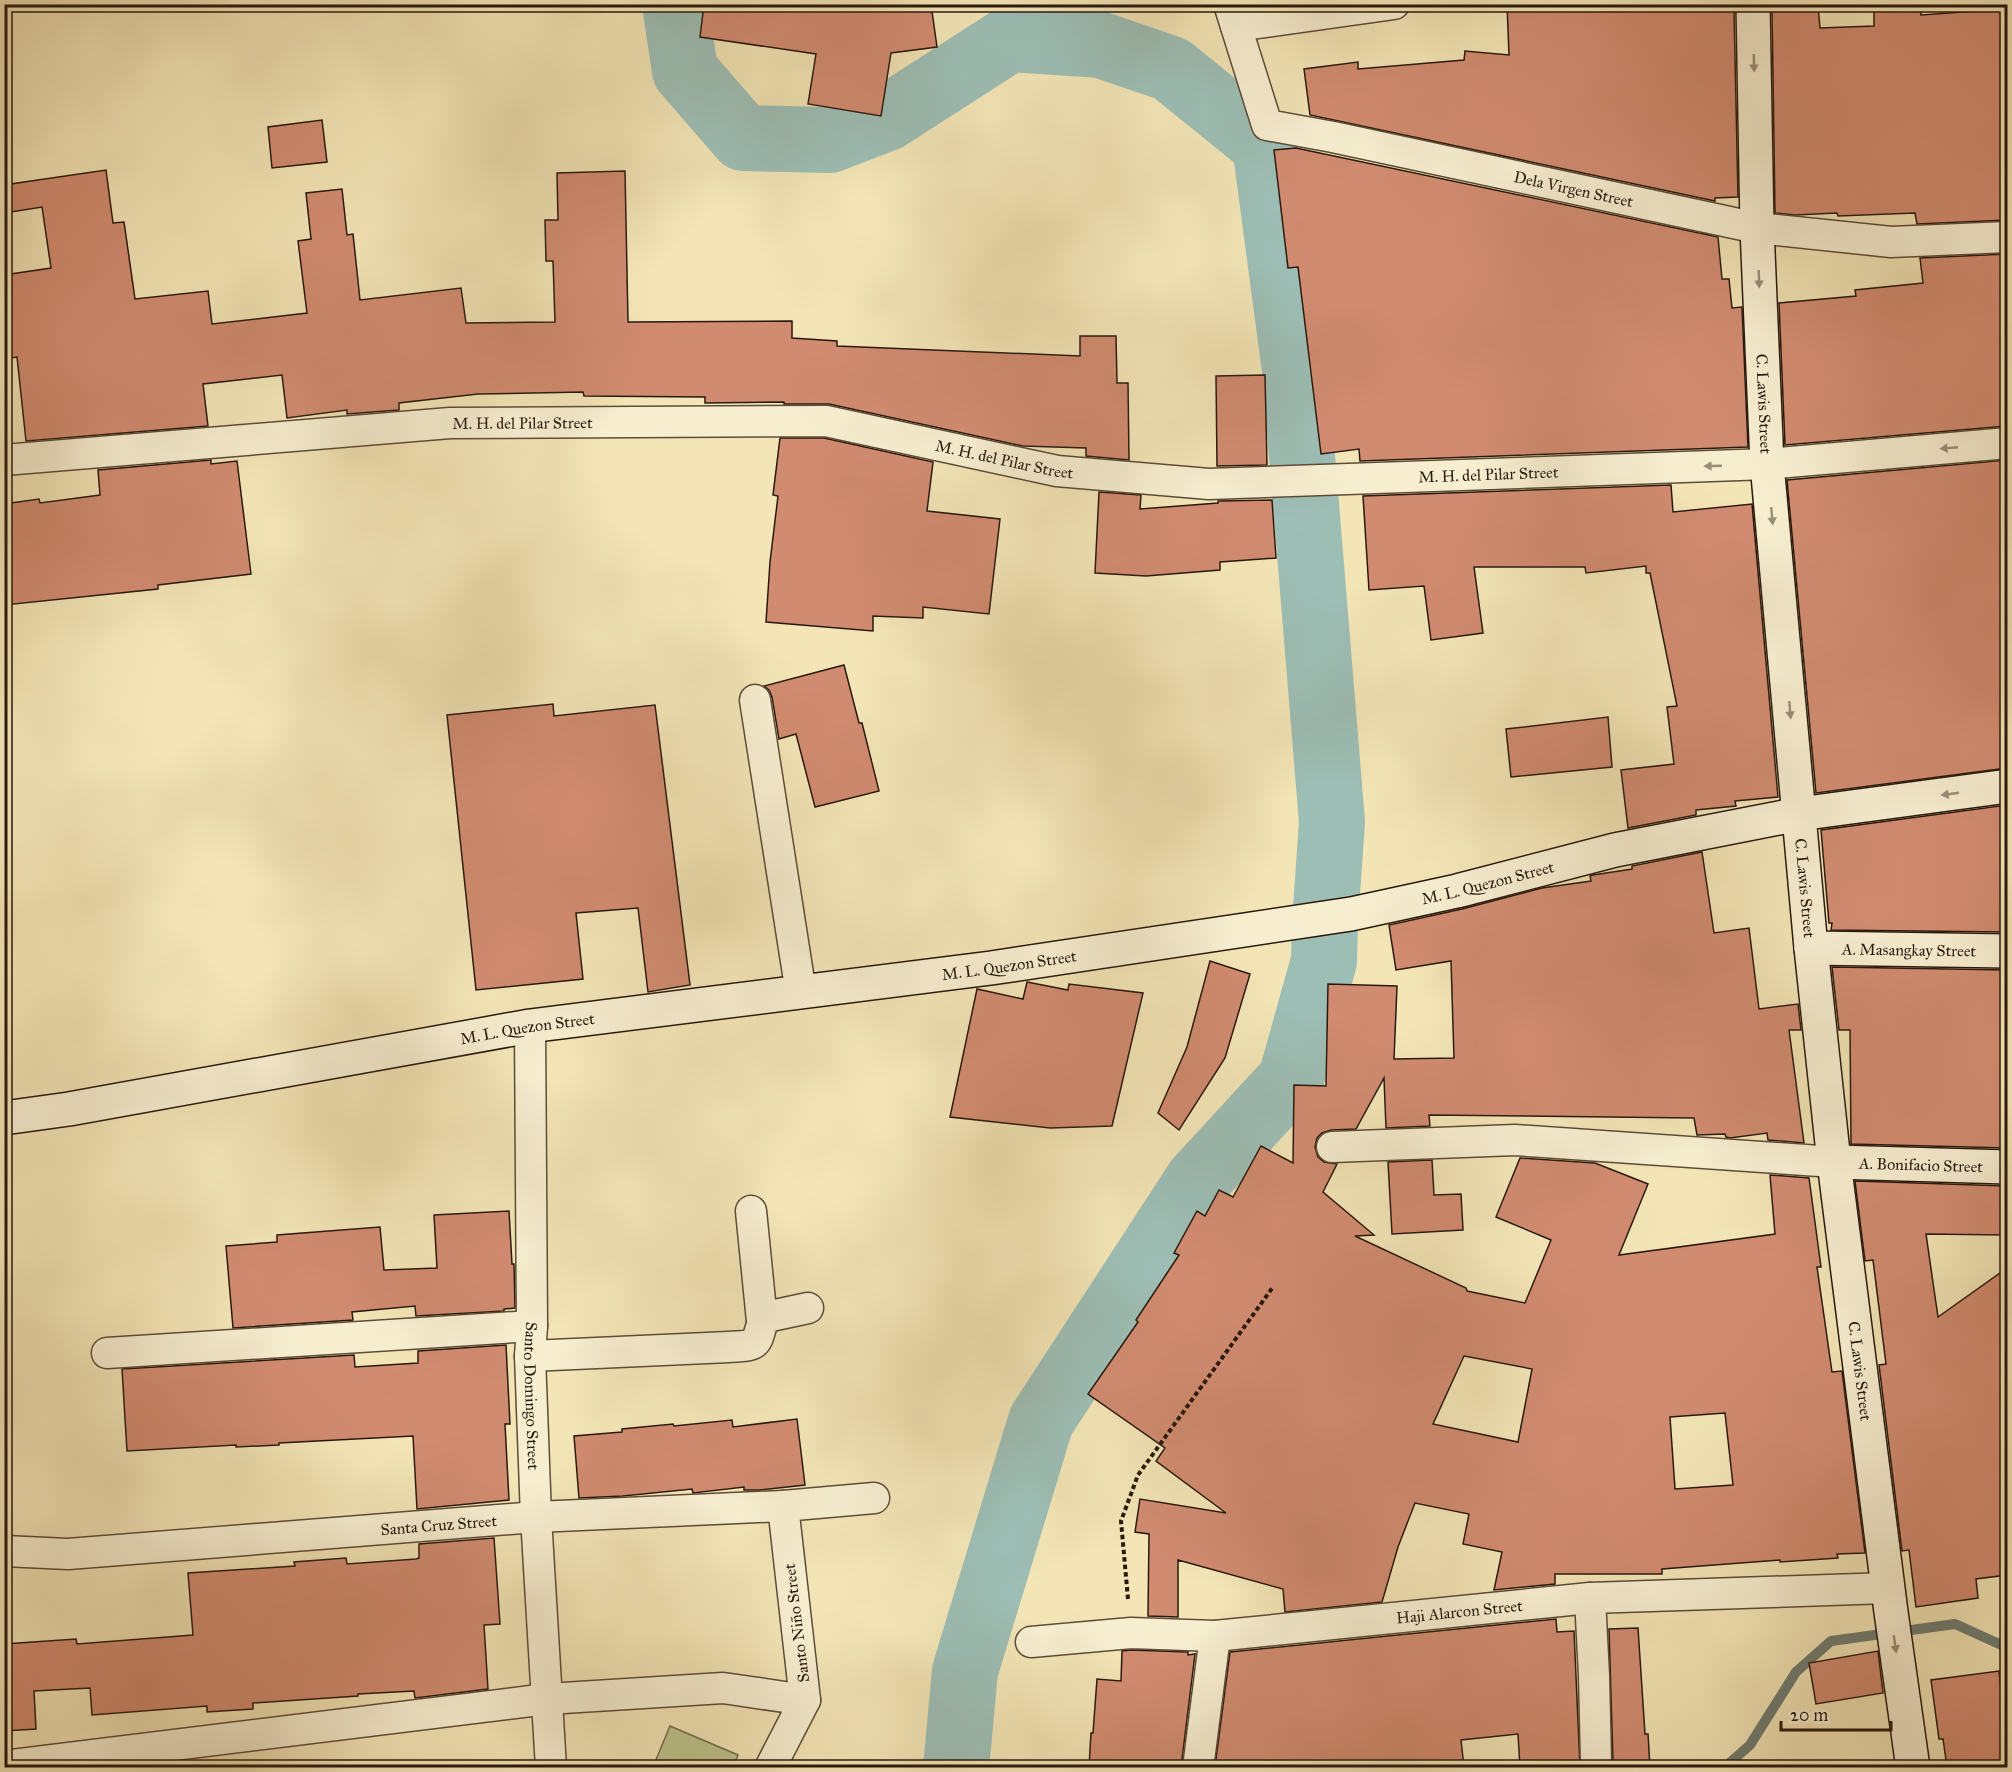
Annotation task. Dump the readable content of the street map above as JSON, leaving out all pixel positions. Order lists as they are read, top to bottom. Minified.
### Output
{"streets":{"street":["Dela Virgen Street","C. Lawis Street","M. H. del Pilar Street","M. L. Quezon Street","A. Masangkay Street","A. Bonifacio Street","Santo Domingo Street","Santa Cruz Street","Haji Alarcon Street","Santo Niño Street"]},"crossings":[["Dela Virgen Street","C. Lawis Street"],["C. Lawis Street","M. H. del Pilar Street"],["C. Lawis Street","M. L. Quezon Street"],["C. Lawis Street","A. Masangkay Street"],["C. Lawis Street","A. Bonifacio Street"],["C. Lawis Street","Haji Alarcon Street"],["M. L. Quezon Street","Santo Domingo Street"],["Santo Domingo Street","Santa Cruz Street"],["Santa Cruz Street","Santo Niño Street"]],"one_way":["C. Lawis Street","M. H. del Pilar Street"],"scale_bar":"20 m"}
